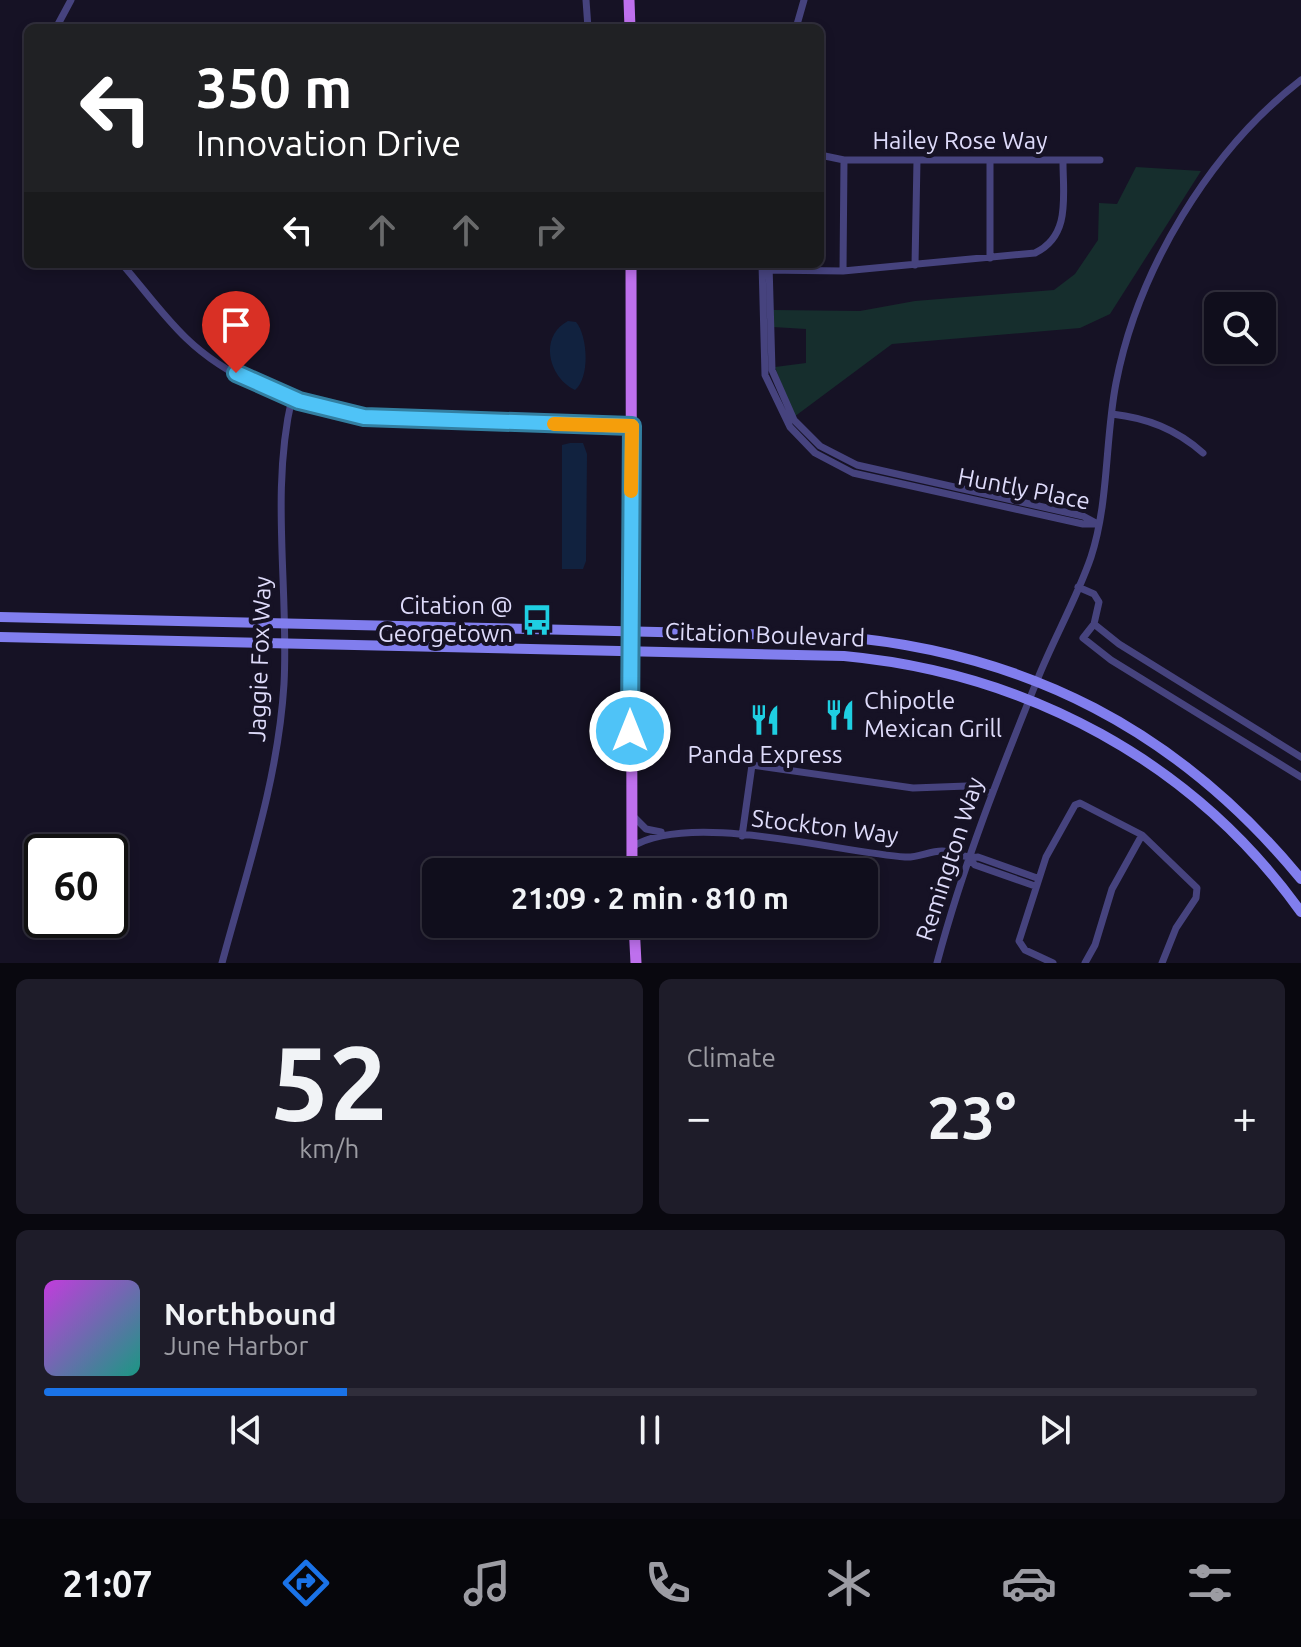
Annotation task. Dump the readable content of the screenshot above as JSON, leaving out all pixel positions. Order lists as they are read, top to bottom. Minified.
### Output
{"streets":{"main road":["Citation Boulevard"],"street":["Hailey Rose Way","Huntly Place","Jaggie Fox Way","Stockton Way","Remington Way"]},"crossings":[["Huntly Place","Remington Way"],["Citation Boulevard","Jaggie Fox Way"],["Citation Boulevard","Remington Way"],["Stockton Way","Remington Way"]],"places":{"bus stop":["Citation @ Georgetown"],"restaurant":["Chipotle Mexican Grill","Panda Express"]},"page":{"turn":["350 m","Innovation Drive"],"limit":"60","trip":"21:09 · 2 min · 810 m","tile":[["52","km/h"],"Climate"],"heat":["−","23°","+"],"song":["Northbound","June Harbor"],"tabs":"21:07"}}
